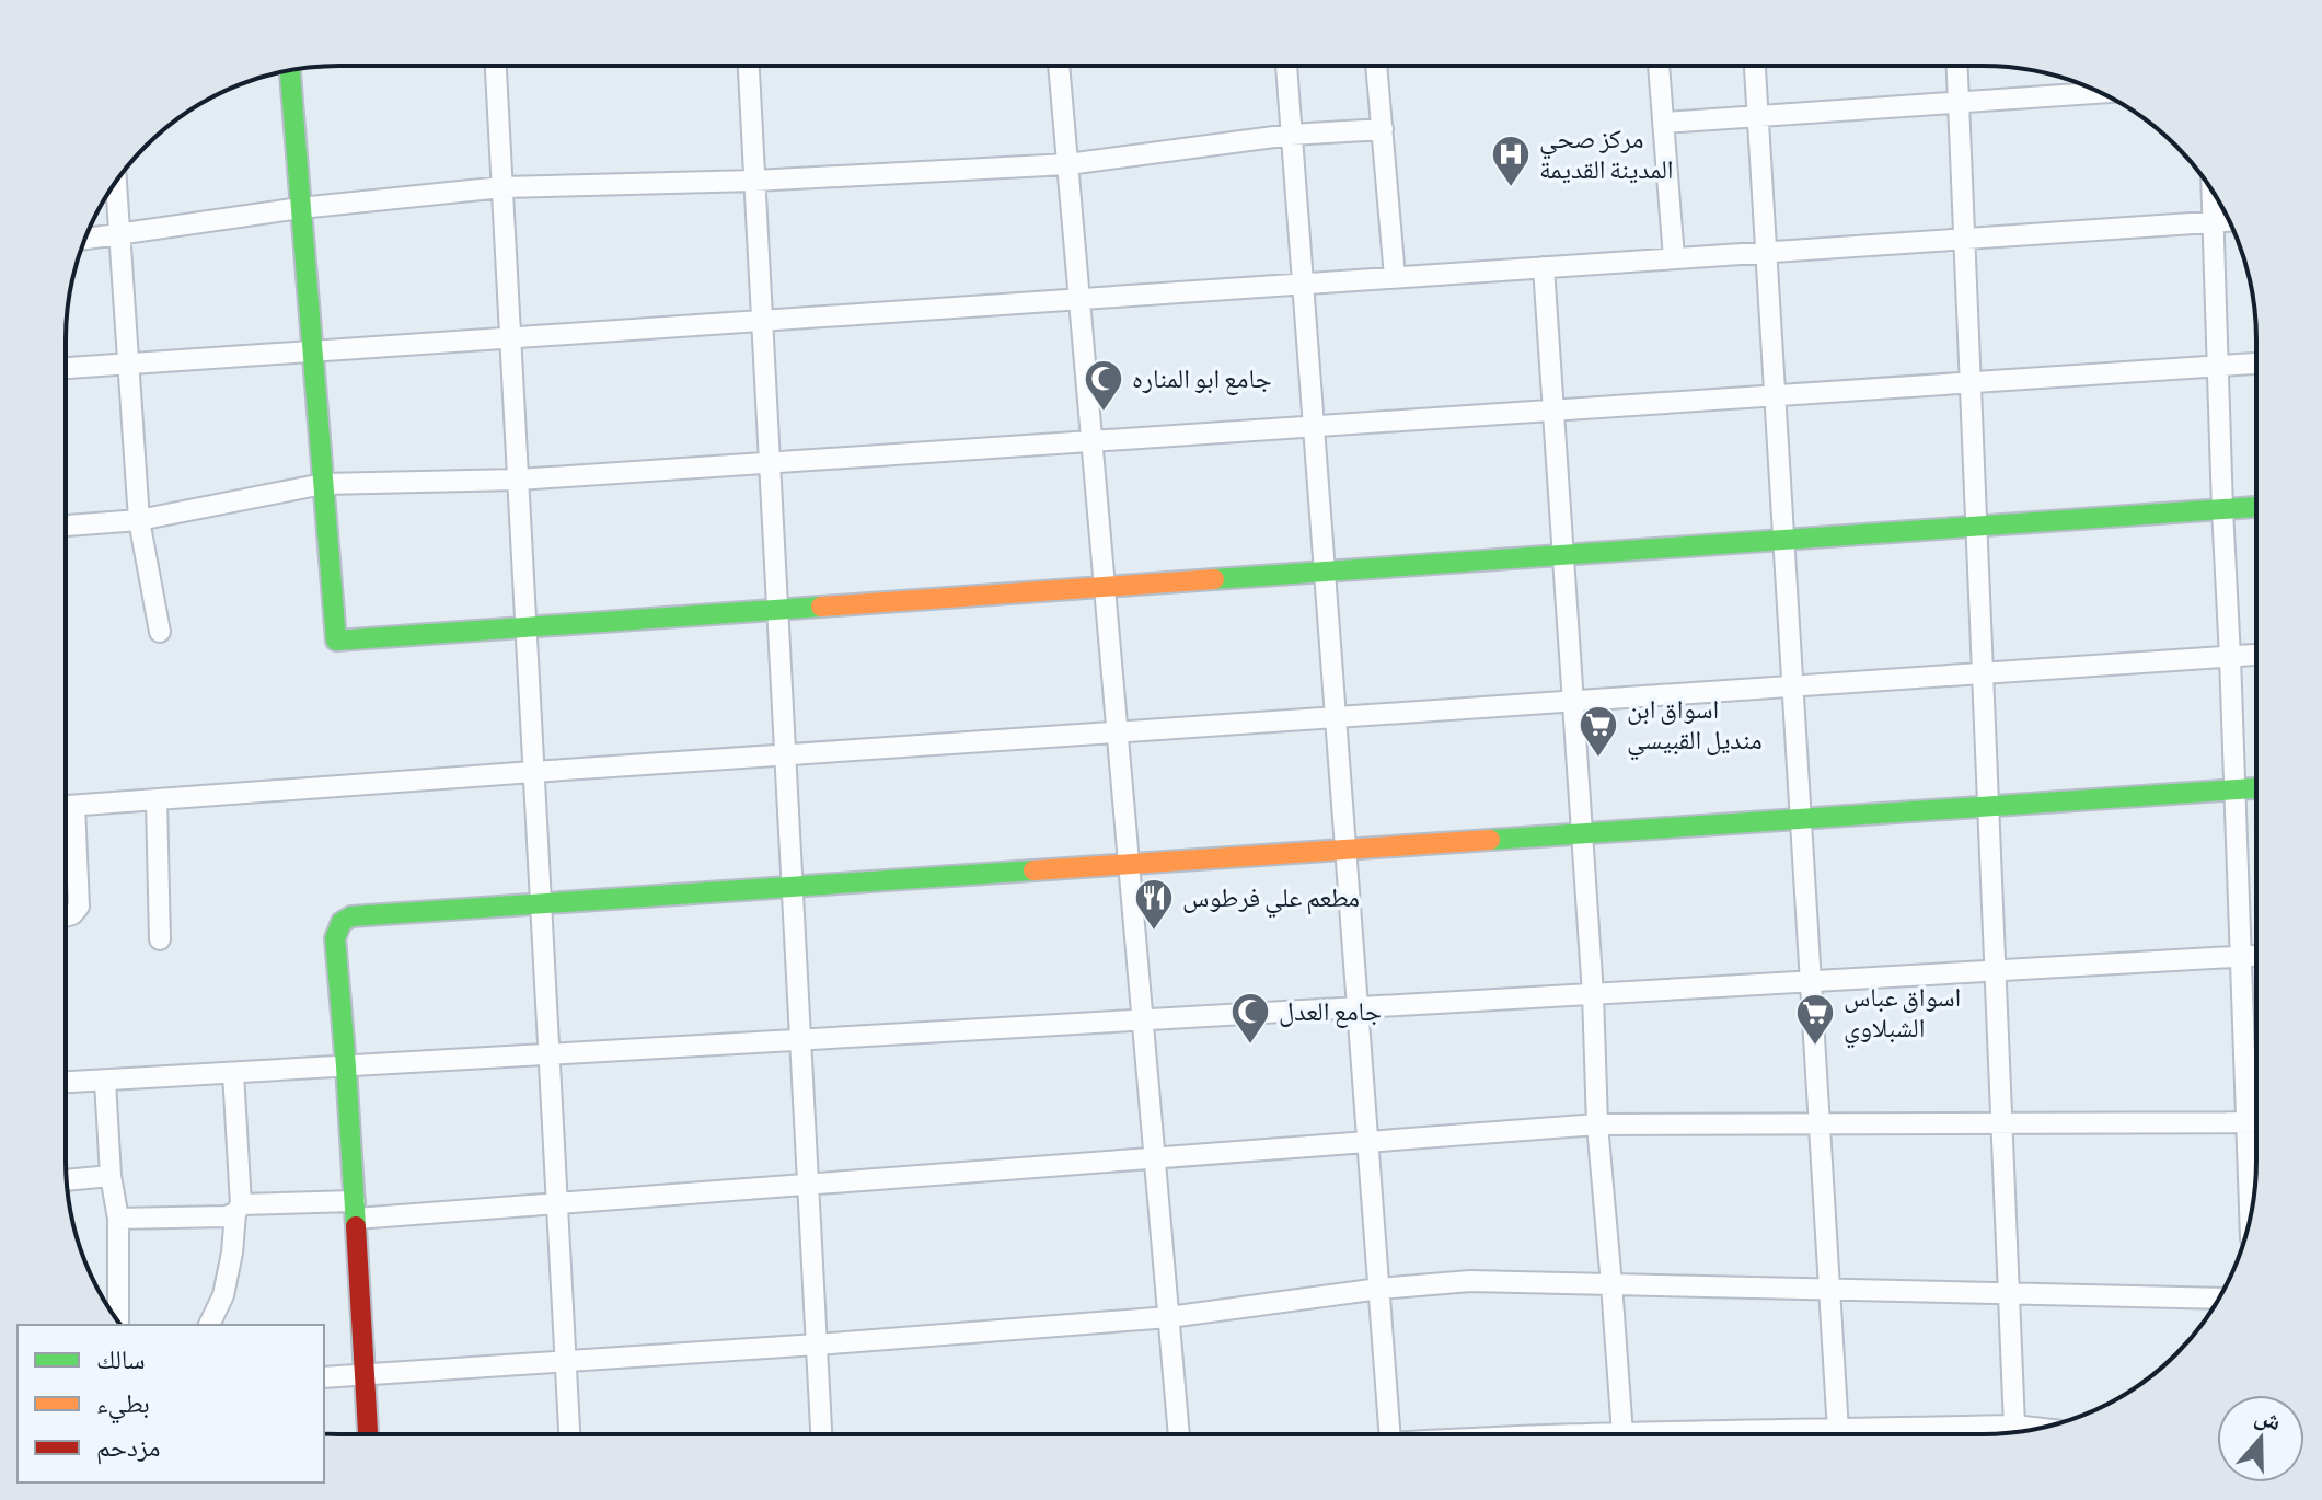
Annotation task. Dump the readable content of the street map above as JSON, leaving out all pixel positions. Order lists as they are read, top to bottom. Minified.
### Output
{"places":{"hospital":["مركز صحي المدينة القديمة"],"mosque":["جامع ابو المناره","جامع العدل"],"supermarket":["اسواق ابن منديل القبيسي","اسواق عباس الشبلاوي"],"restaurant":["مطعم علي فرطوس"]},"legend":["سالك","بطيء","مزدحم"],"north":"top"}
